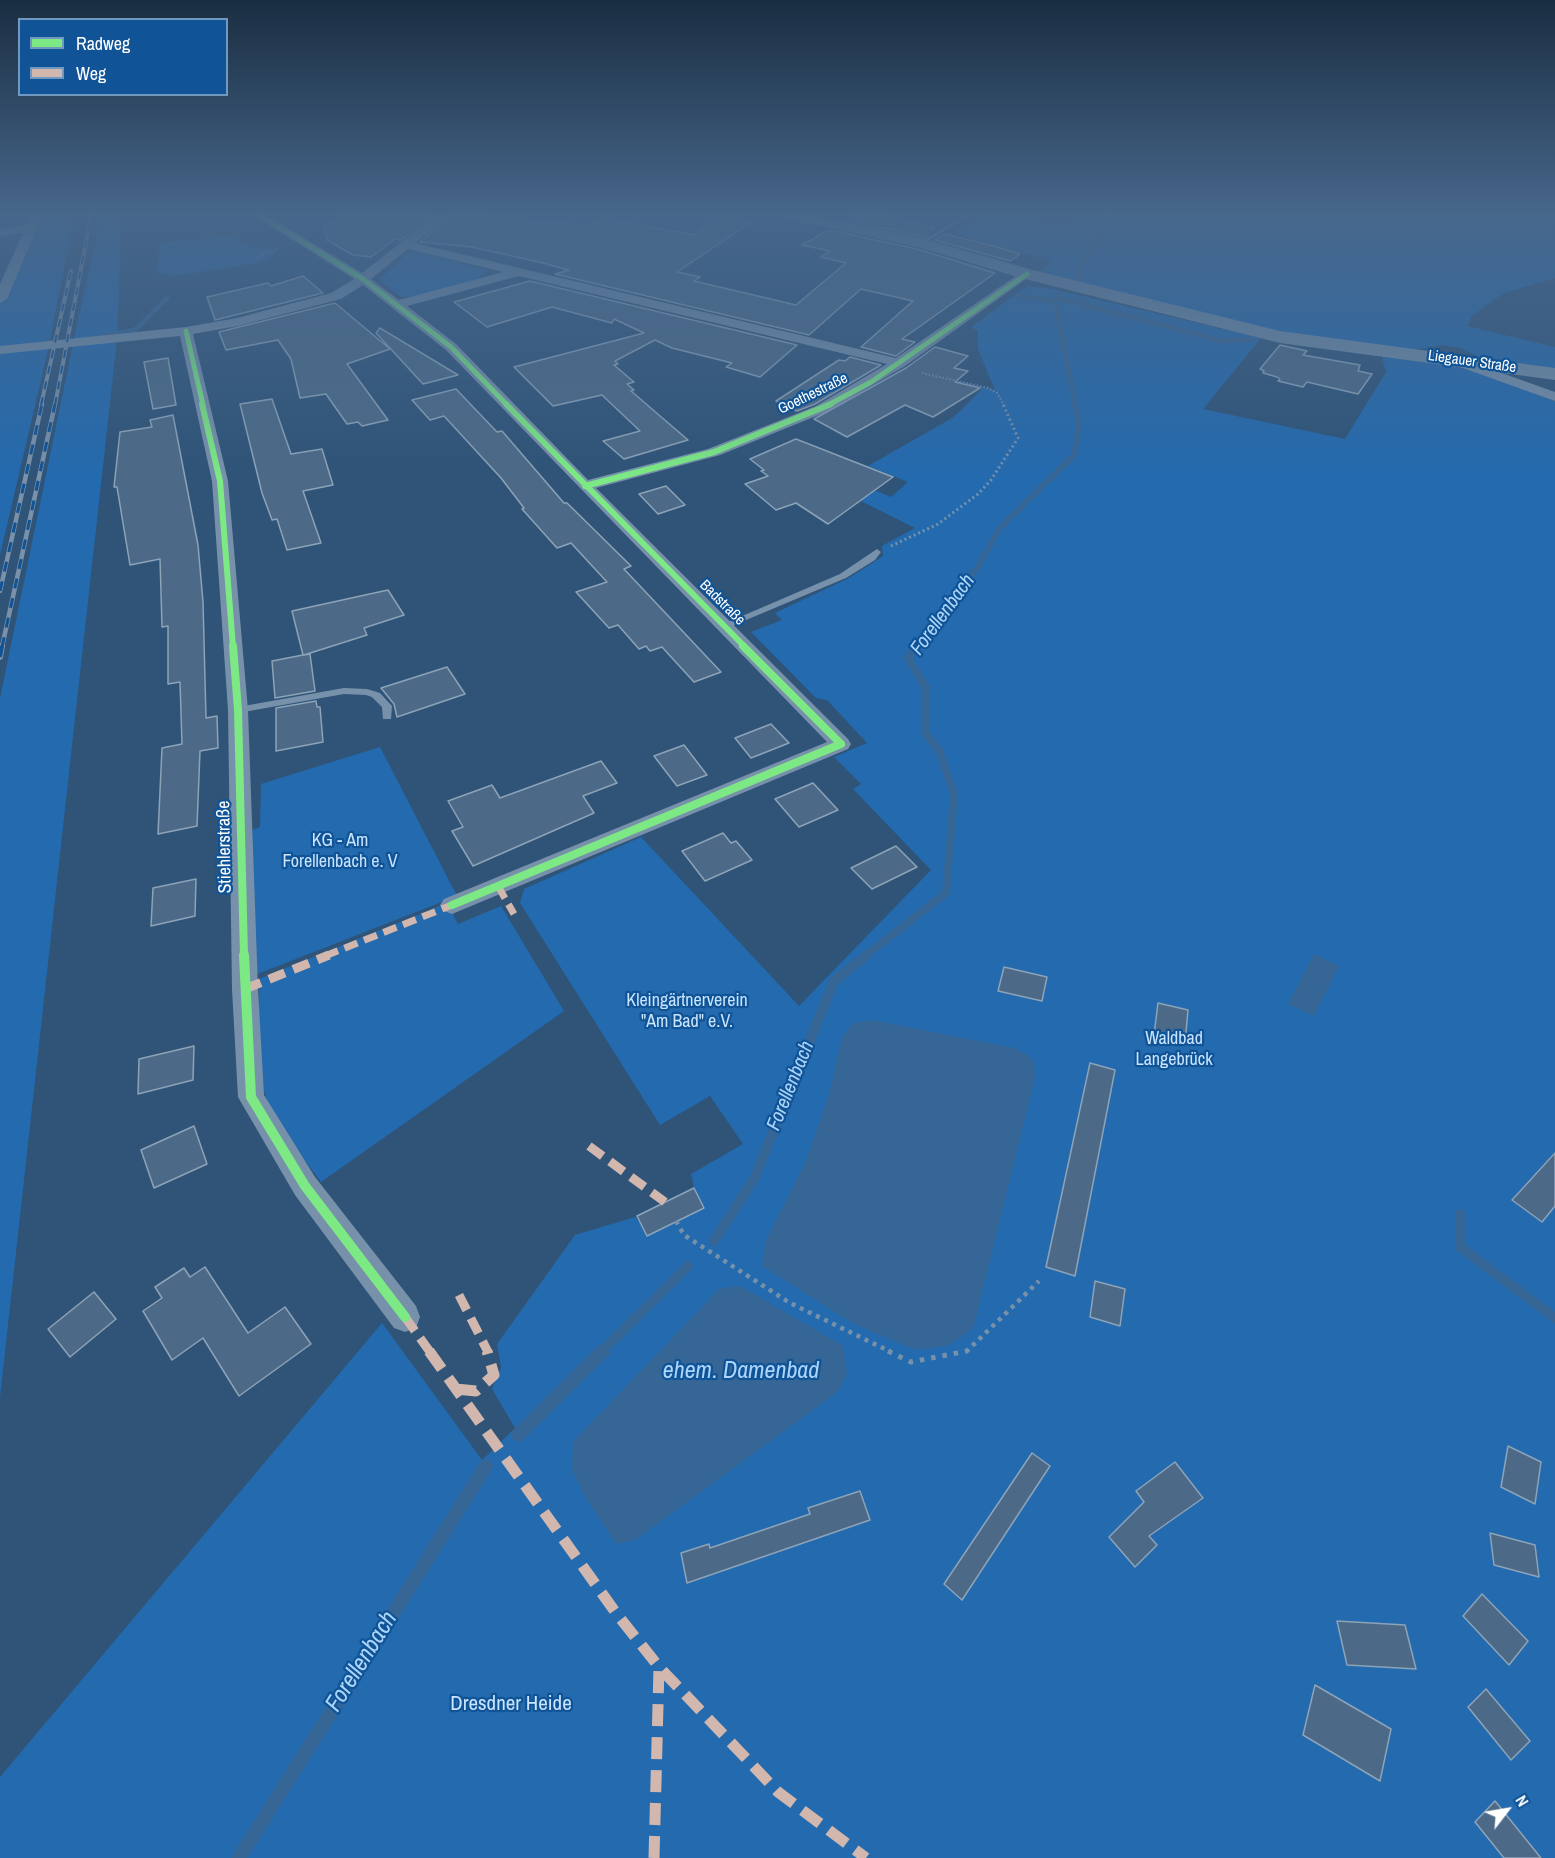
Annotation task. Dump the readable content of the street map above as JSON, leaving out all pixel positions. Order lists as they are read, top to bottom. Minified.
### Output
{"streets":{"main road":["Liegauer Straße"],"street":["Goethestraße","Badstraße","Stiehlerstraße"]},"crossings":[["Goethestraße","Badstraße"]],"water":["Forellenbach","ehem. Damenbad"],"parks":["KG - Am Forellenbach e. V","Kleingärtnerverein \"Am Bad\" e.V.","Waldbad Langebrück","Dresdner Heide"],"legend":["Radweg","Weg"],"north":"top right"}
